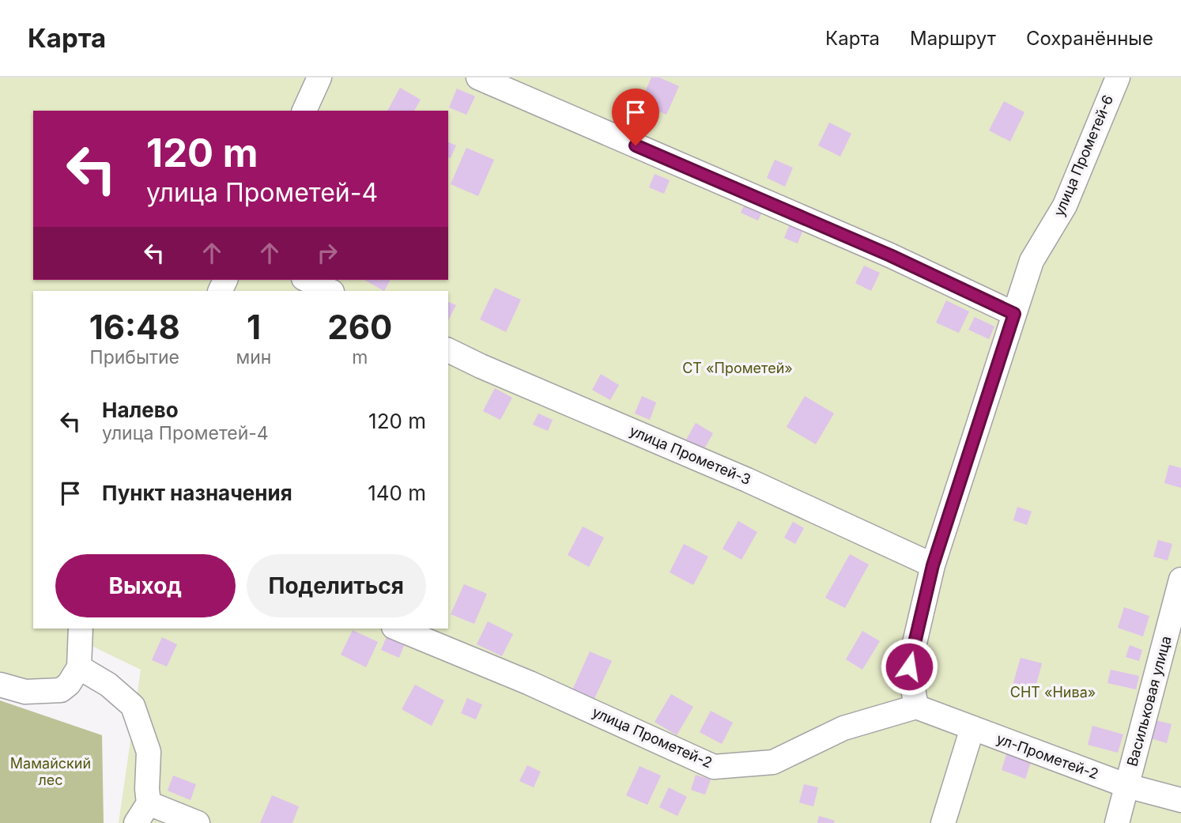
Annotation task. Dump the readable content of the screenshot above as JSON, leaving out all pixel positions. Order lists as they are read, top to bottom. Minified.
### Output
{"streets":{"street":["улица Прометей-6","улица Прометей-3","Васильковая улица","улица Прометей-2","ул-Прометей-2"]},"crossings":[["улица Прометей-6","улица Прометей-3"],["улица Прометей-6","улица Прометей-2"],["улица Прометей-6","ул-Прометей-2"],["Васильковая улица","ул-Прометей-2"],["улица Прометей-2","ул-Прометей-2"]],"parks":["СТ «Прометей»","СНТ «Нива»","Мамайский лес"],"page":{"header":"Карта","nav":["Карта","Маршрут","Сохранённые"],"turn":["120 m","улица Прометей-4"],"eta":["16:48","Прибытие","1","мин","260","m"],"list":[{"name":"Налево","note":"улица Прометей-4","value":"120 m"},{"name":"Пункт назначения","value":"140 m"}],"buttons":["Выход","Поделиться"]}}
